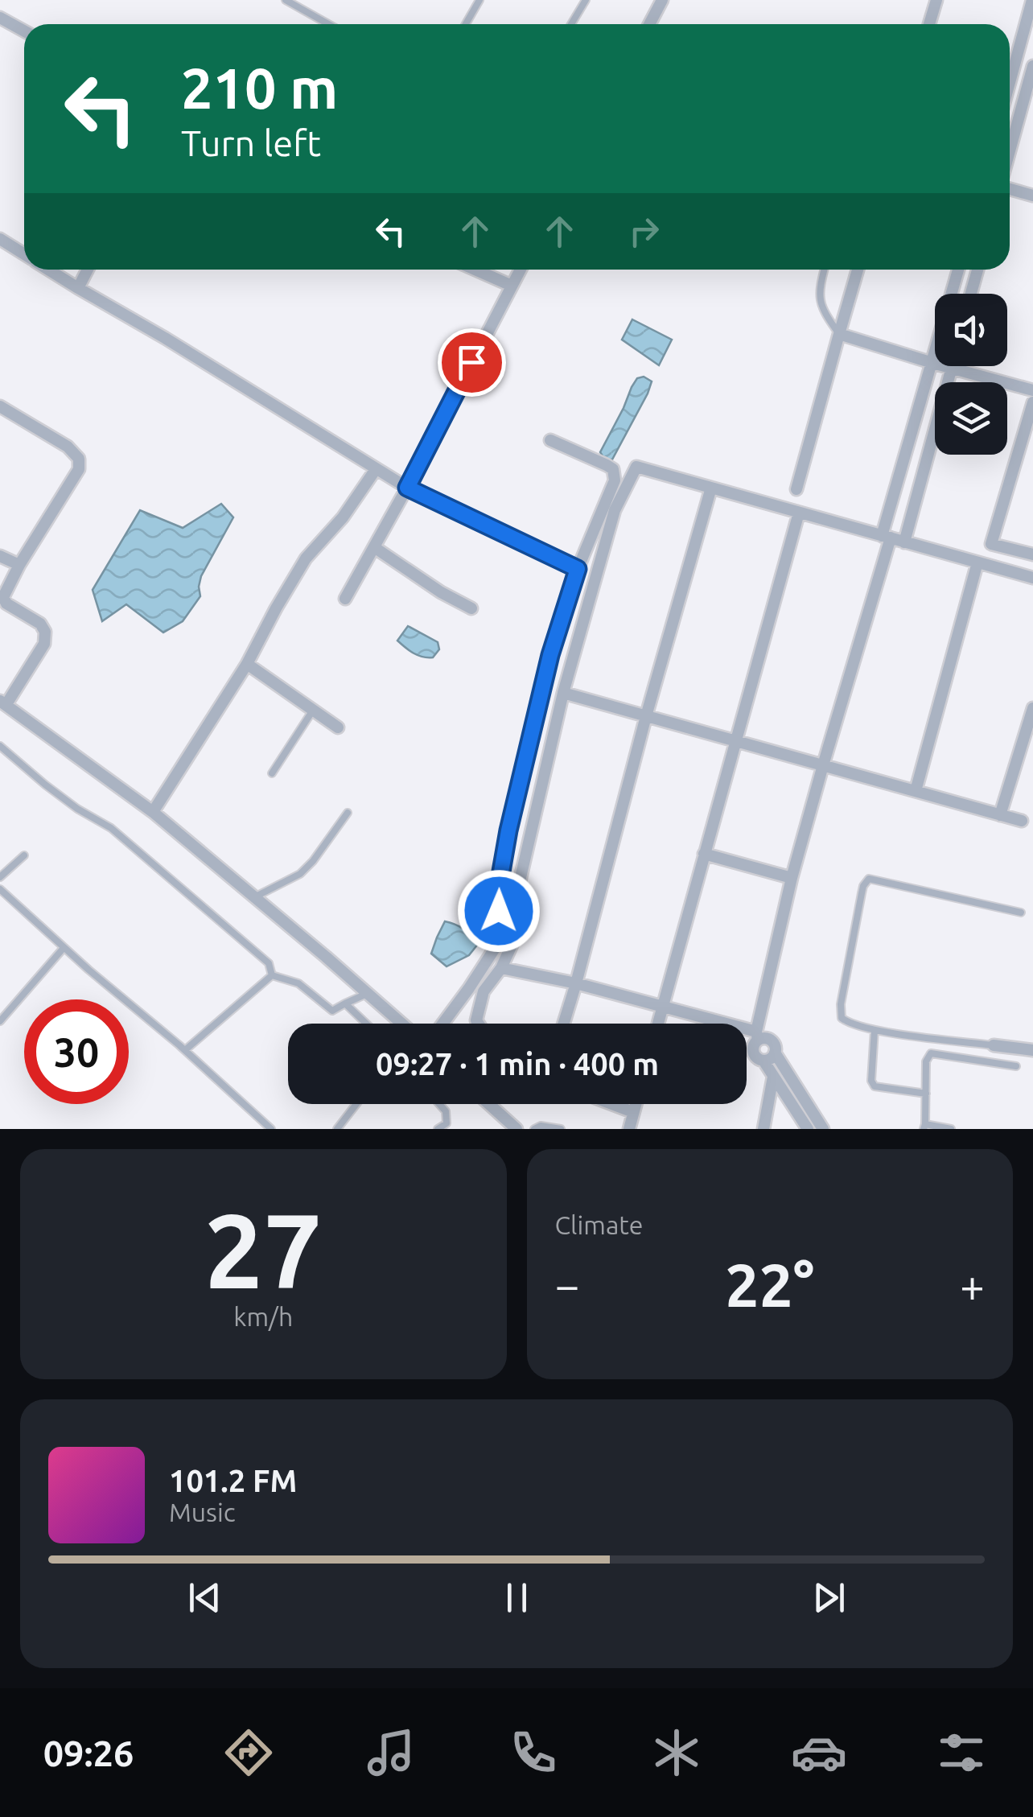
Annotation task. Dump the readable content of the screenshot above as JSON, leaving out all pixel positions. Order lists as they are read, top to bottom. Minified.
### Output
{"page":{"turn":["210 m","Turn left"],"limit":"30","trip":"09:27 · 1 min · 400 m","tile":[["27","km/h"],"Climate"],"heat":["−","22°","+"],"song":["101.2 FM","Music"],"tabs":"09:26"}}
